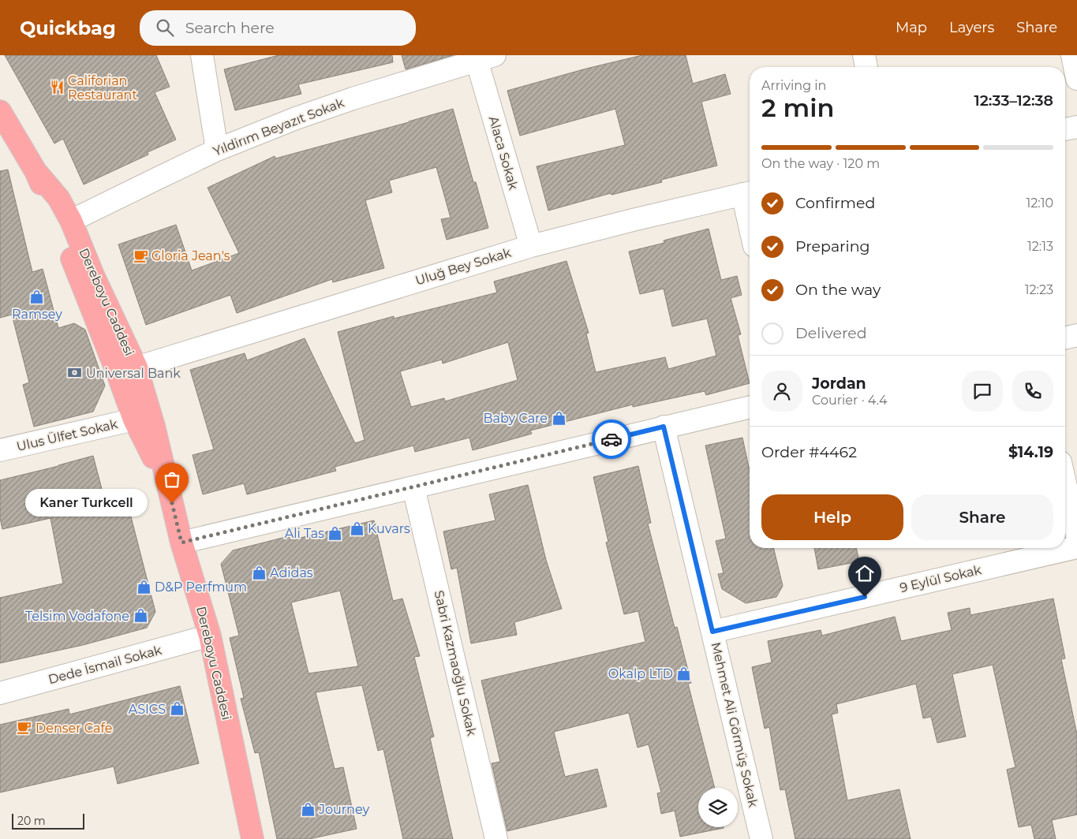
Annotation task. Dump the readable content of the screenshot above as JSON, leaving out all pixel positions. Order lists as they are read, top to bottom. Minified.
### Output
{"streets":{"main road":["Dereboyu Caddesi"],"street":["Yıldirım Beyazıt Sokak","Alaca Sokak","Uluğ Bey Sokak","Ulus Ülfet Sokak","9 Eylül Sokak","Sabri Kazmaoğlu Sokak","Dede İsmail Sokak","Mehmet Ali Görmüş Sokak"]},"crossings":[["Yıldirım Beyazıt Sokak","Alaca Sokak"],["Yıldirım Beyazıt Sokak","Dereboyu Caddesi"],["Alaca Sokak","Uluğ Bey Sokak"],["Uluğ Bey Sokak","Dereboyu Caddesi"],["Dereboyu Caddesi","Ulus Ülfet Sokak"],["Dereboyu Caddesi","Dede İsmail Sokak"],["9 Eylül Sokak","Mehmet Ali Görmüş Sokak"]],"places":{"restaurant":["Califorian Restaurant"],"cafe":["Gloria Jean's","Denser Cafe"],"shop":["Ramsey","Baby Care","Kuvars","Ali Tas","Adidas","D&P Perfmum","Telsim Vodafone","Okalp LTD","ASICS","Journey"],"bank":["Universal Bank"],"other":["Kaner Turkcell"]},"scale_bar":"20 m","page":{"header":"Quickbag","search":"Search here","nav":["Map","Layers","Share"],"heading":["2 min","Arriving in","12:33–12:38"],"panel":["Jordan","Courier · 4.4","Order #4462","$14.19"],"bar":"On the way · 120 m","list":[["Confirmed","12:10"],["Preparing","12:13"],["On the way","12:23"],"Delivered"],"buttons":["Help","Share"],"bubble":"Kaner Turkcell","scale":"20 m"}}
